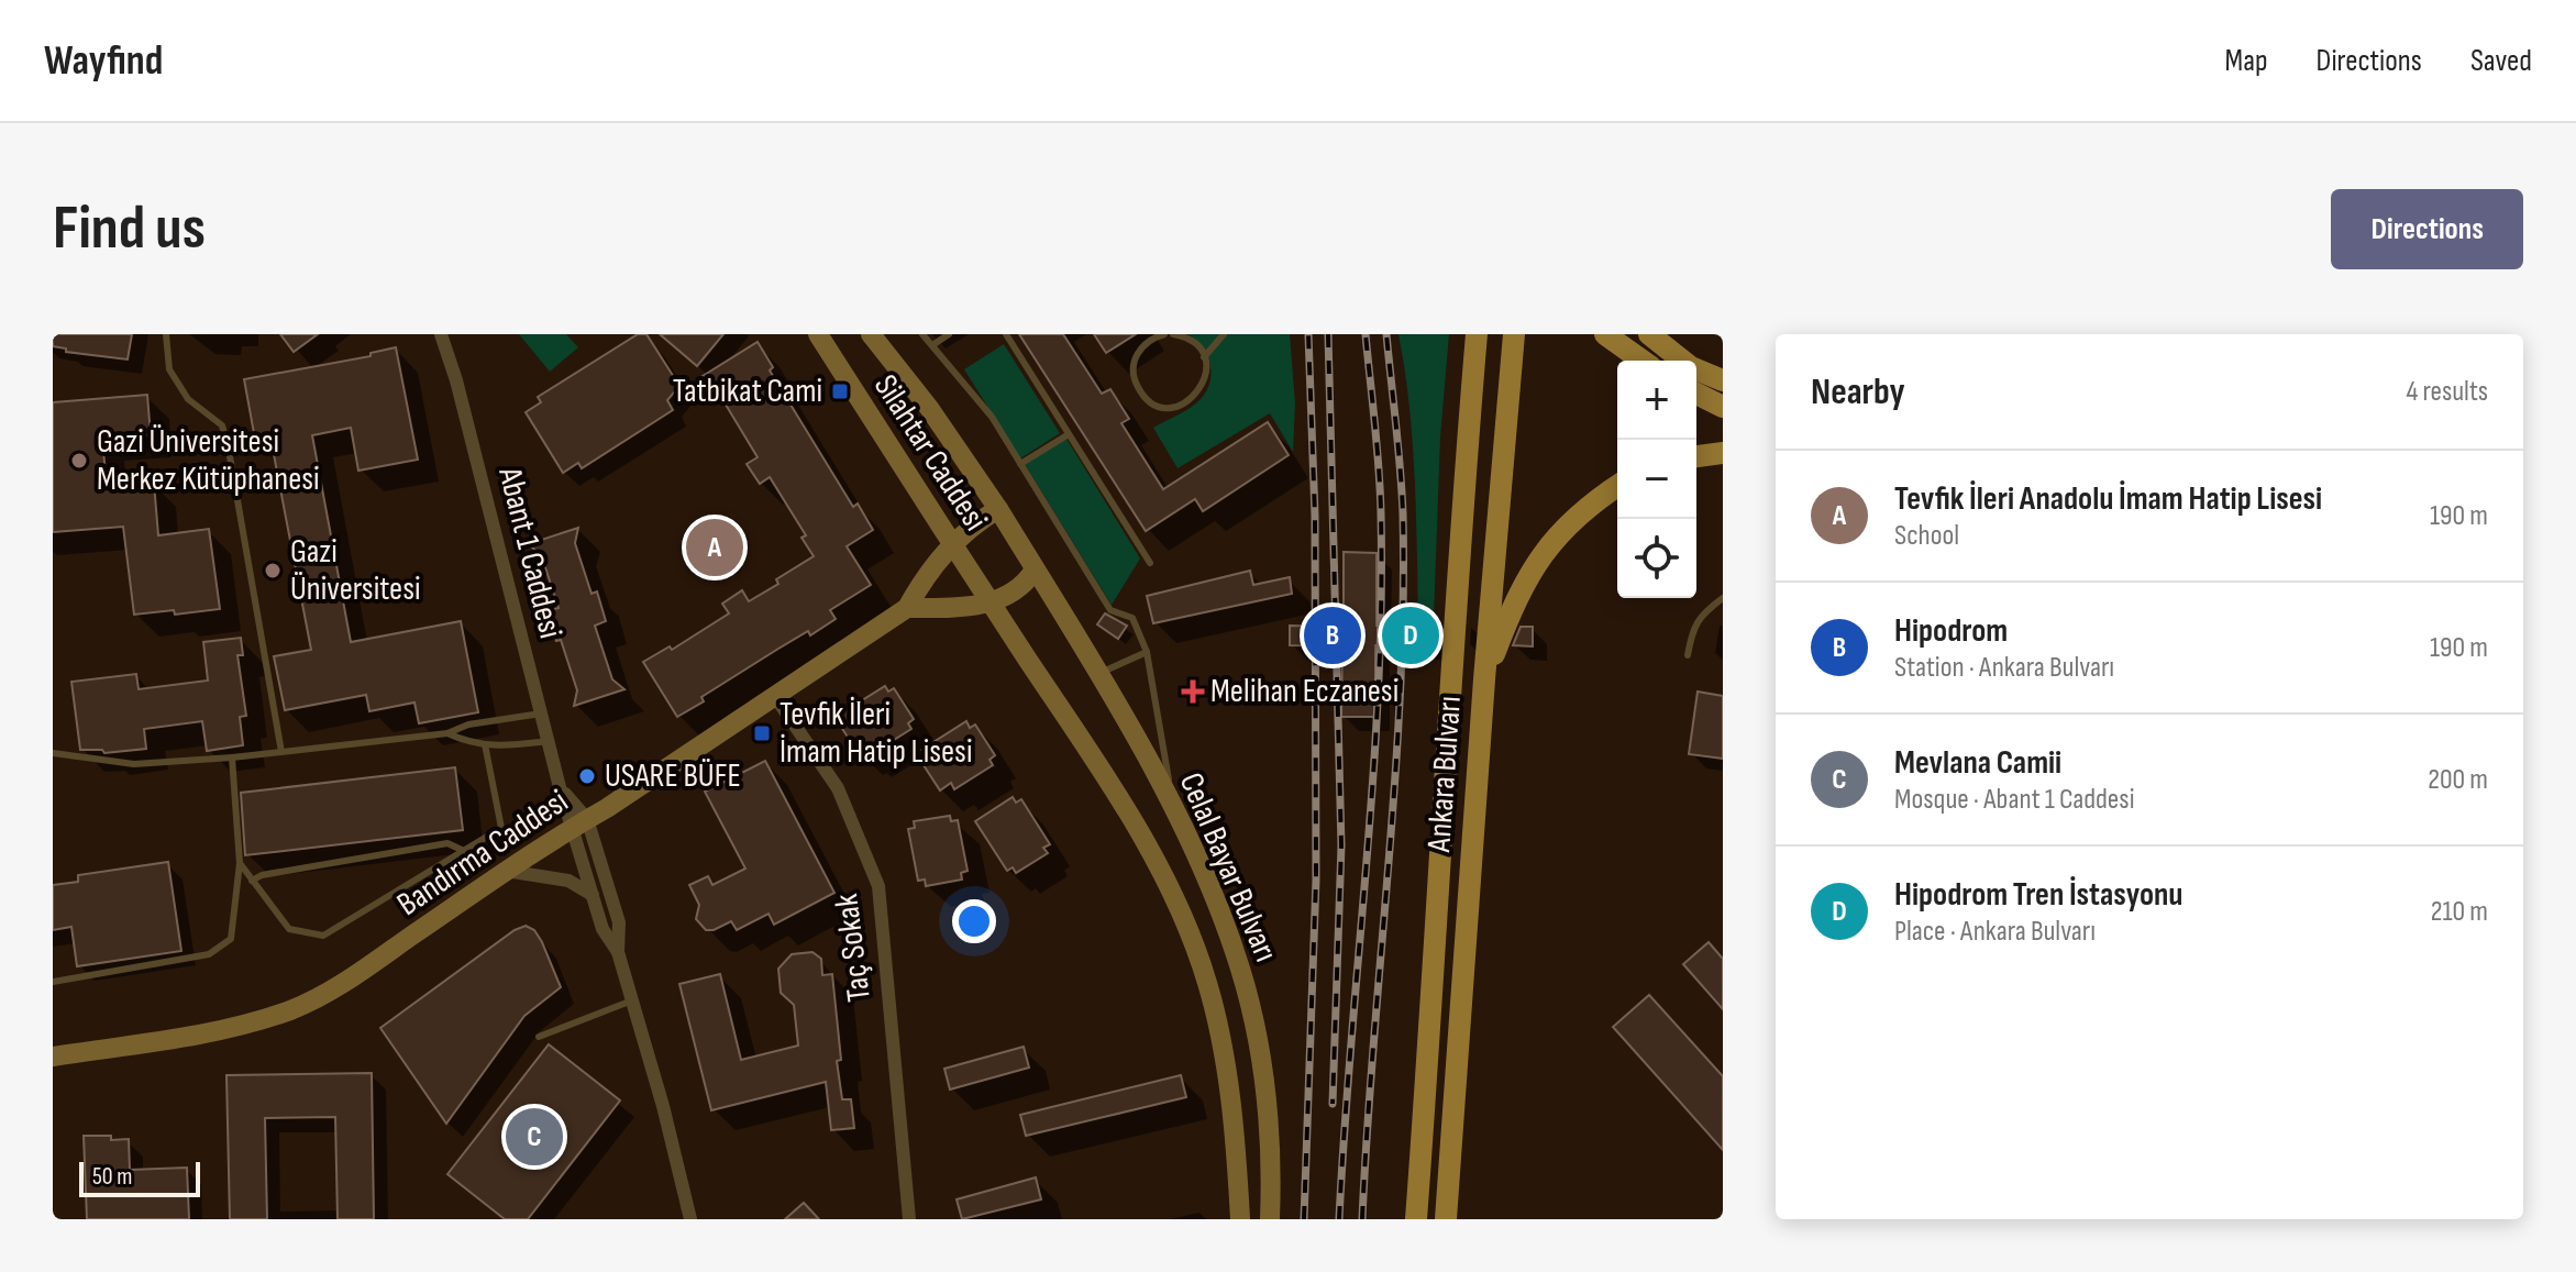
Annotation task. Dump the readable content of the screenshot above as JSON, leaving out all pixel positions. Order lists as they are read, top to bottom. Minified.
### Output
{"streets":{"main road":["Silahtar Caddesi","Ankara Bulvarı","Bandırma Caddesi","Celal Bayar Bulvarı"],"street":["Abant 1 Caddesi","Taç Sokak"]},"crossings":[["Silahtar Caddesi","Bandırma Caddesi"],["Silahtar Caddesi","Celal Bayar Bulvarı"],["Abant 1 Caddesi","Bandırma Caddesi"],["Bandırma Caddesi","Taç Sokak"]],"places":{"transit":["Tatbikat Cami","Tevfik İleri İmam Hatip Lisesi"],"other":["Gazi Üniversitesi Merkez Kütüphanesi","Gazi Üniversitesi","USARE BÜFE"],"health":["Melihan Eczanesi"]},"scale_bar":"50 m","page":{"header":"Wayfind","nav":["Map","Directions","Saved"],"buttons":"Directions","title":"Find us","heading":["Nearby","4 results"],"map_buttons":["+","−"],"list":[{"mark":"A","name":"Tevfik İleri Anadolu İmam Hatip Lisesi","note":"School","value":"190 m"},{"mark":"B","name":"Hipodrom","note":"Station · Ankara Bulvarı","value":"190 m"},{"mark":"C","name":"Mevlana Camii","note":"Mosque · Abant 1 Caddesi","value":"200 m"},{"mark":"D","name":"Hipodrom Tren İstasyonu","note":"Place · Ankara Bulvarı","value":"210 m"}],"pins":["A","B","D","C"],"scale":"50 m"}}
